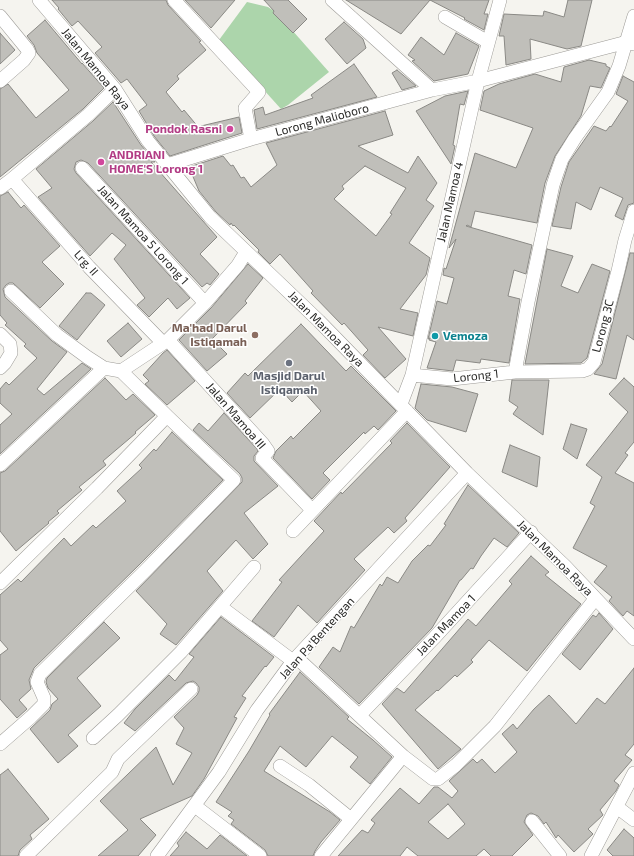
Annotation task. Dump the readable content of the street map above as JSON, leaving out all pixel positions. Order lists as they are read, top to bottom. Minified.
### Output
{"streets":{"street":["Jalan Mamoa Raya","Lorong Malioboro","Jalan Mamoa 4","Jalan Mamoa 5 Lorong 1","Lrg. II","Lorong 3C","Lorong 1","Jalan Mamoa III","Jalan Mamoa 1","Jalan Pa'Bentengan"]},"crossings":[["Jalan Mamoa Raya","Lorong Malioboro"],["Jalan Mamoa Raya","Jalan Mamoa 4"],["Jalan Mamoa Raya","Jalan Mamoa 1"],["Jalan Mamoa Raya","Jalan Pa'Bentengan"],["Lorong Malioboro","Jalan Mamoa 4"],["Jalan Mamoa 4","Lorong 1"],["Lrg. II","Jalan Mamoa III"],["Lorong 3C","Lorong 1"]],"places":["Pondok Rasni","ANDRIANI HOME'S Lorong 1","Ma'had Darul Istiqamah","Vemoza","Masjid Darul Istiqamah"]}
